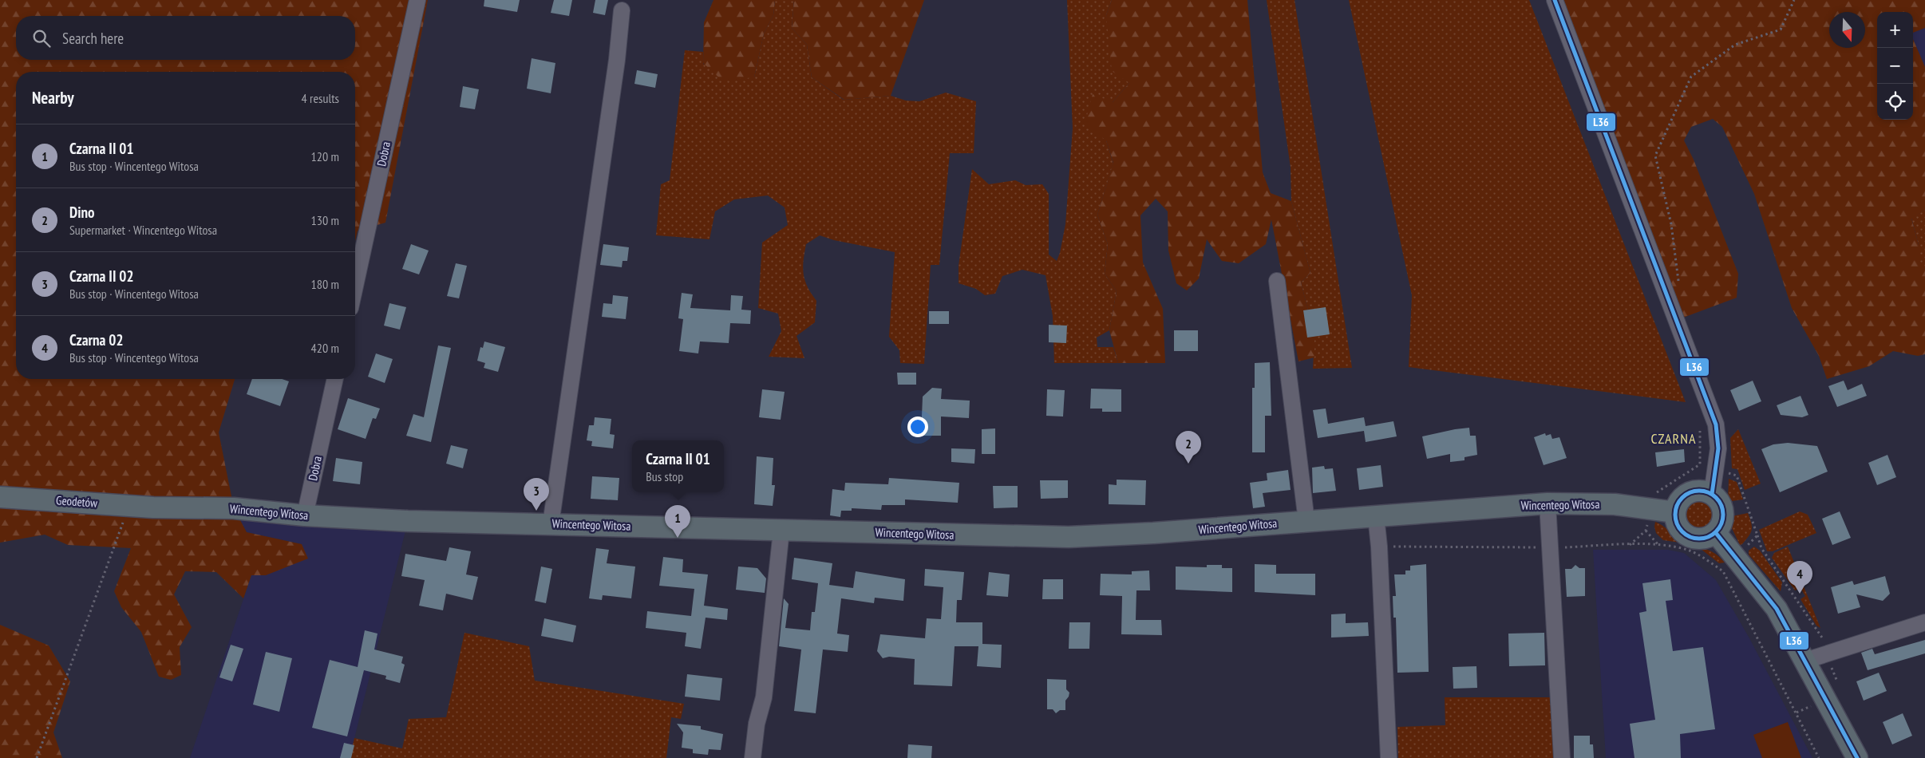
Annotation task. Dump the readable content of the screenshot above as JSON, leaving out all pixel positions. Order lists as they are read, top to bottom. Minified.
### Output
{"streets":{"main road":["Geodetów","Wincentego Witosa"],"street":["Dobra"]},"crossings":[["Dobra","Wincentego Witosa"],["Geodetów","Wincentego Witosa"]],"districts":["CZARNA"],"lines":["transit line L36"],"north":"bottom","page":{"map_buttons":["+","−"],"search":"Search here","heading":["Nearby","4 results"],"list":[{"mark":"1","name":"Czarna II 01","note":"Bus stop · Wincentego Witosa","value":"120 m"},{"mark":"2","name":"Dino","note":"Supermarket · Wincentego Witosa","value":"130 m"},{"mark":"3","name":"Czarna II 02","note":"Bus stop · Wincentego Witosa","value":"180 m"},{"mark":"4","name":"Czarna 02","note":"Bus stop · Wincentego Witosa","value":"420 m"}],"pins":["2","3","1","4"],"popup":["Czarna II 01","Bus stop"]}}
